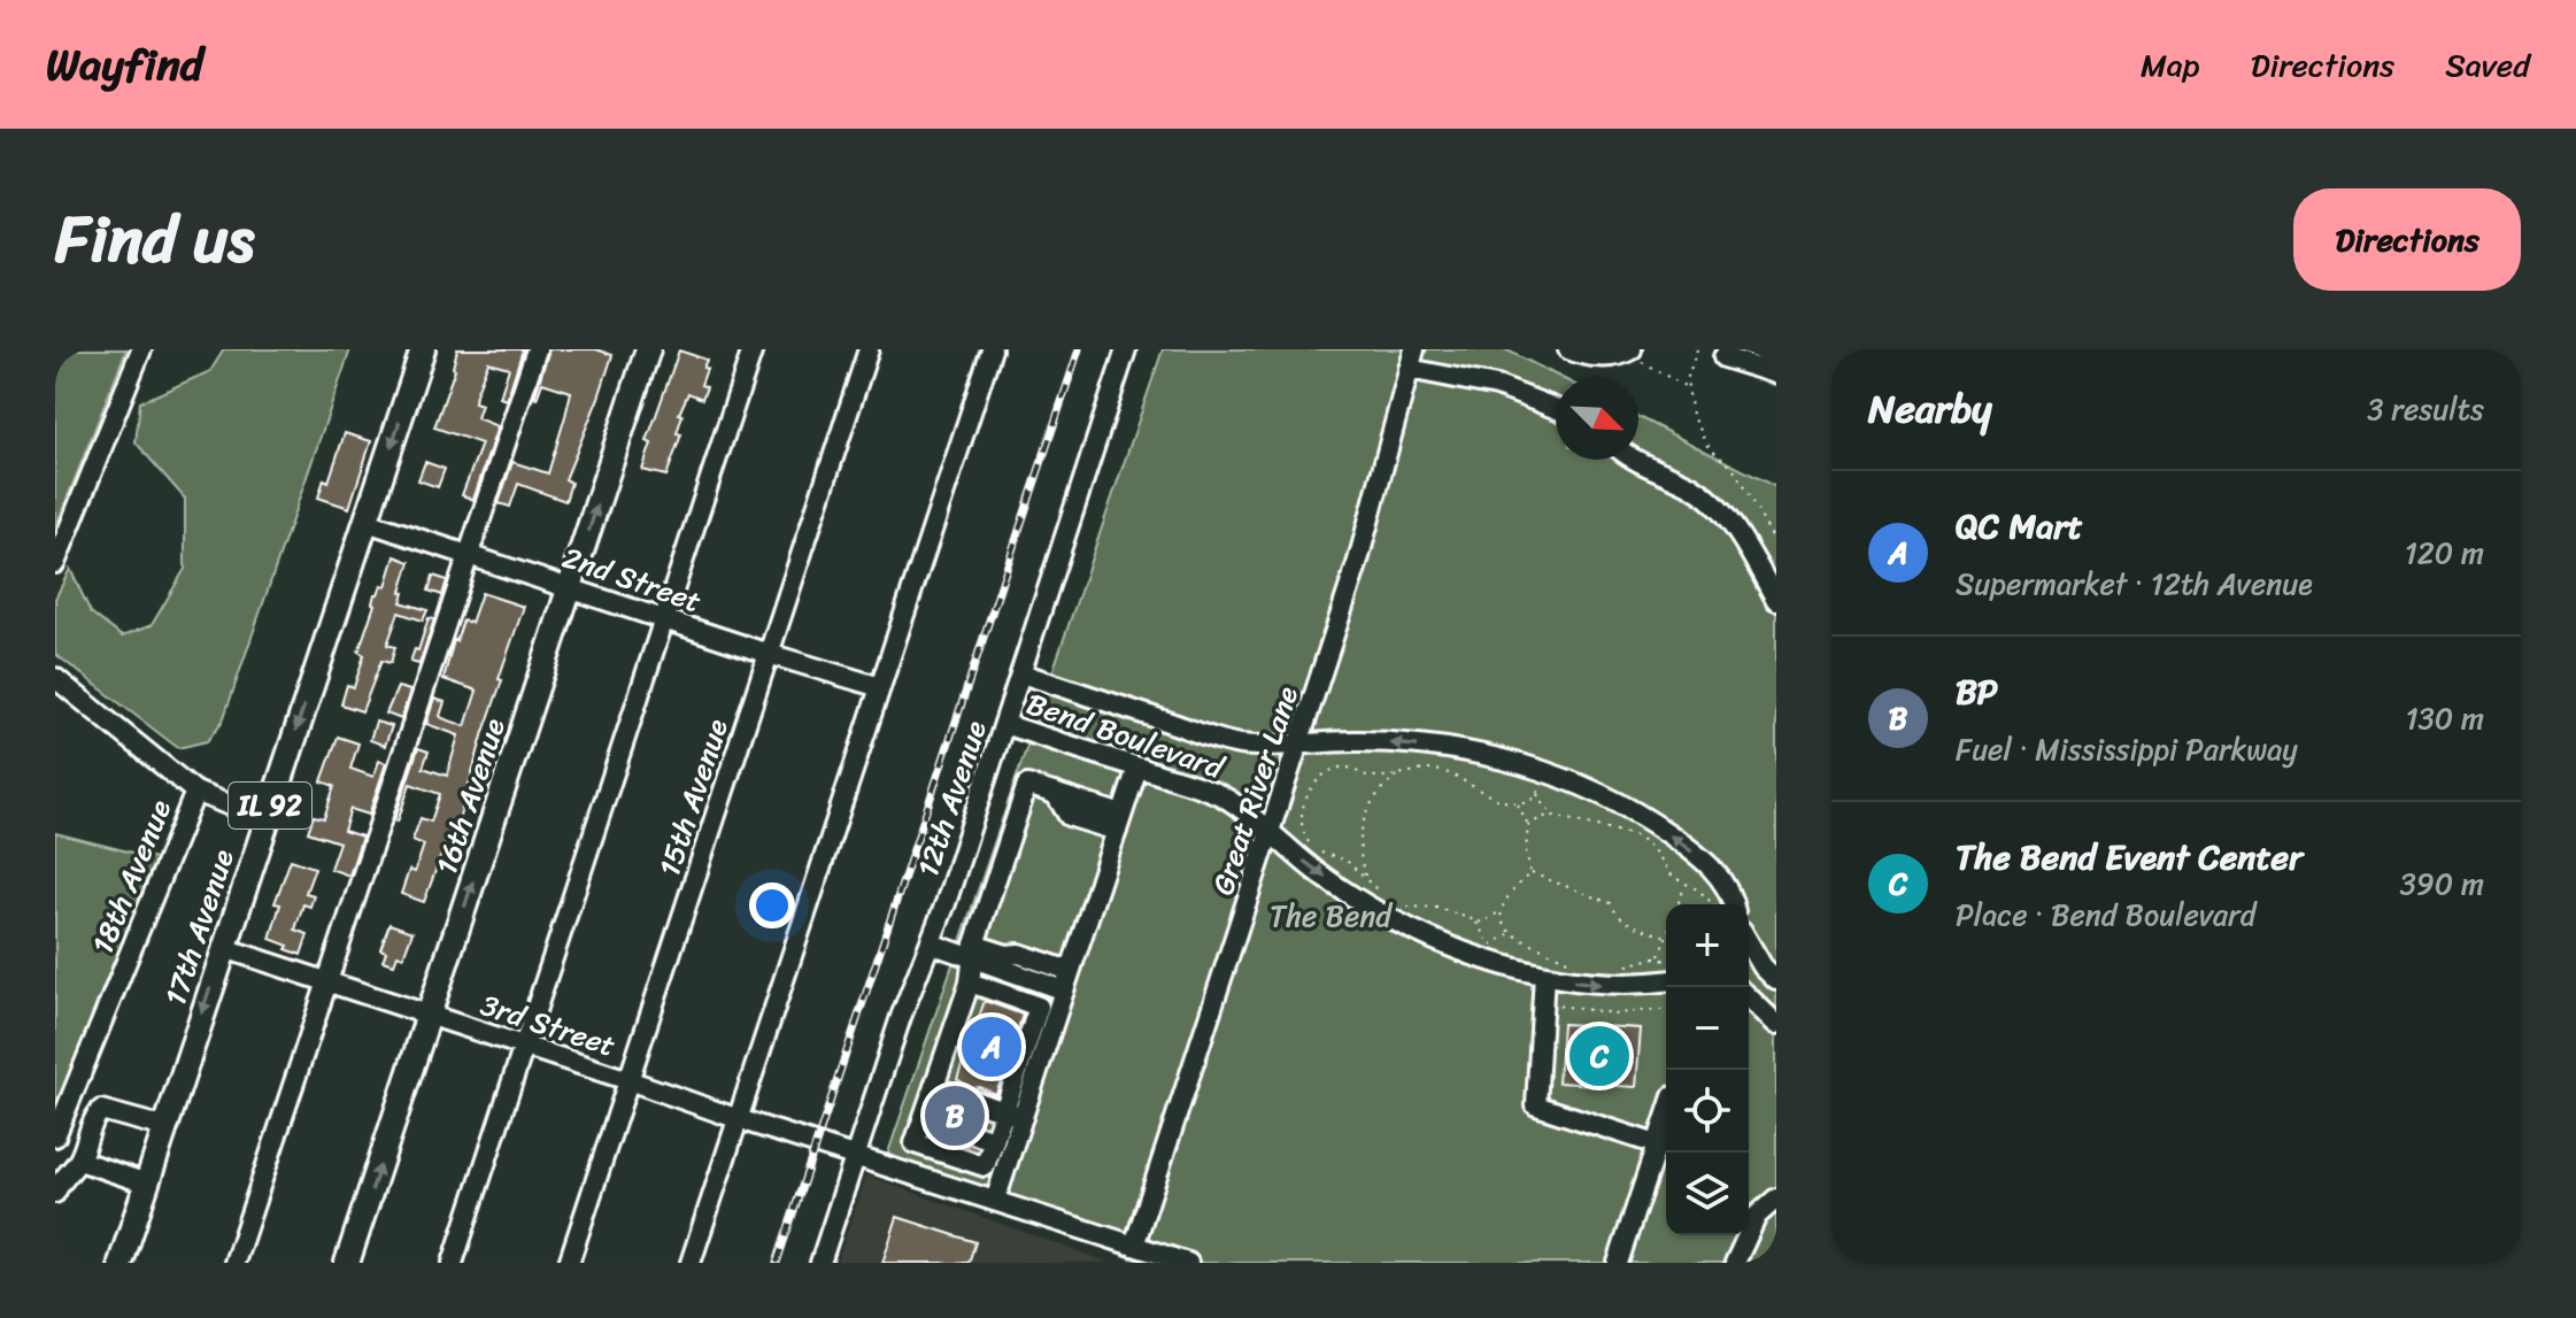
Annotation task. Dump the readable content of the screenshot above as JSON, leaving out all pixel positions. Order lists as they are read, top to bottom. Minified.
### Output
{"streets":{"main road":["16th Avenue","IL 92","17th Avenue"],"street":["2nd Street","Bend Boulevard","Great River Lane","15th Avenue","12th Avenue","18th Avenue","3rd Street"]},"crossings":[["2nd Street","16th Avenue"],["2nd Street","15th Avenue"],["2nd Street","17th Avenue"],["Bend Boulevard","Great River Lane"],["Bend Boulevard","12th Avenue"],["Great River Lane","3rd Street"],["16th Avenue","3rd Street"],["15th Avenue","3rd Street"],["12th Avenue","3rd Street"],["17th Avenue","3rd Street"]],"one_way":["16th Avenue","17th Avenue"],"parks":["The Bend"],"north":"bottom right","page":{"header":"Wayfind","nav":["Map","Directions","Saved"],"title":"Find us","buttons":"Directions","heading":["Nearby","3 results"],"list":[{"mark":"A","name":"QC Mart","note":"Supermarket · 12th Avenue","value":"120 m"},{"mark":"B","name":"BP","note":"Fuel · Mississippi Parkway","value":"130 m"},{"mark":"C","name":"The Bend Event Center","note":"Place · Bend Boulevard","value":"390 m"}],"map_buttons":["+","−"],"pins":["A","C","B"]}}
